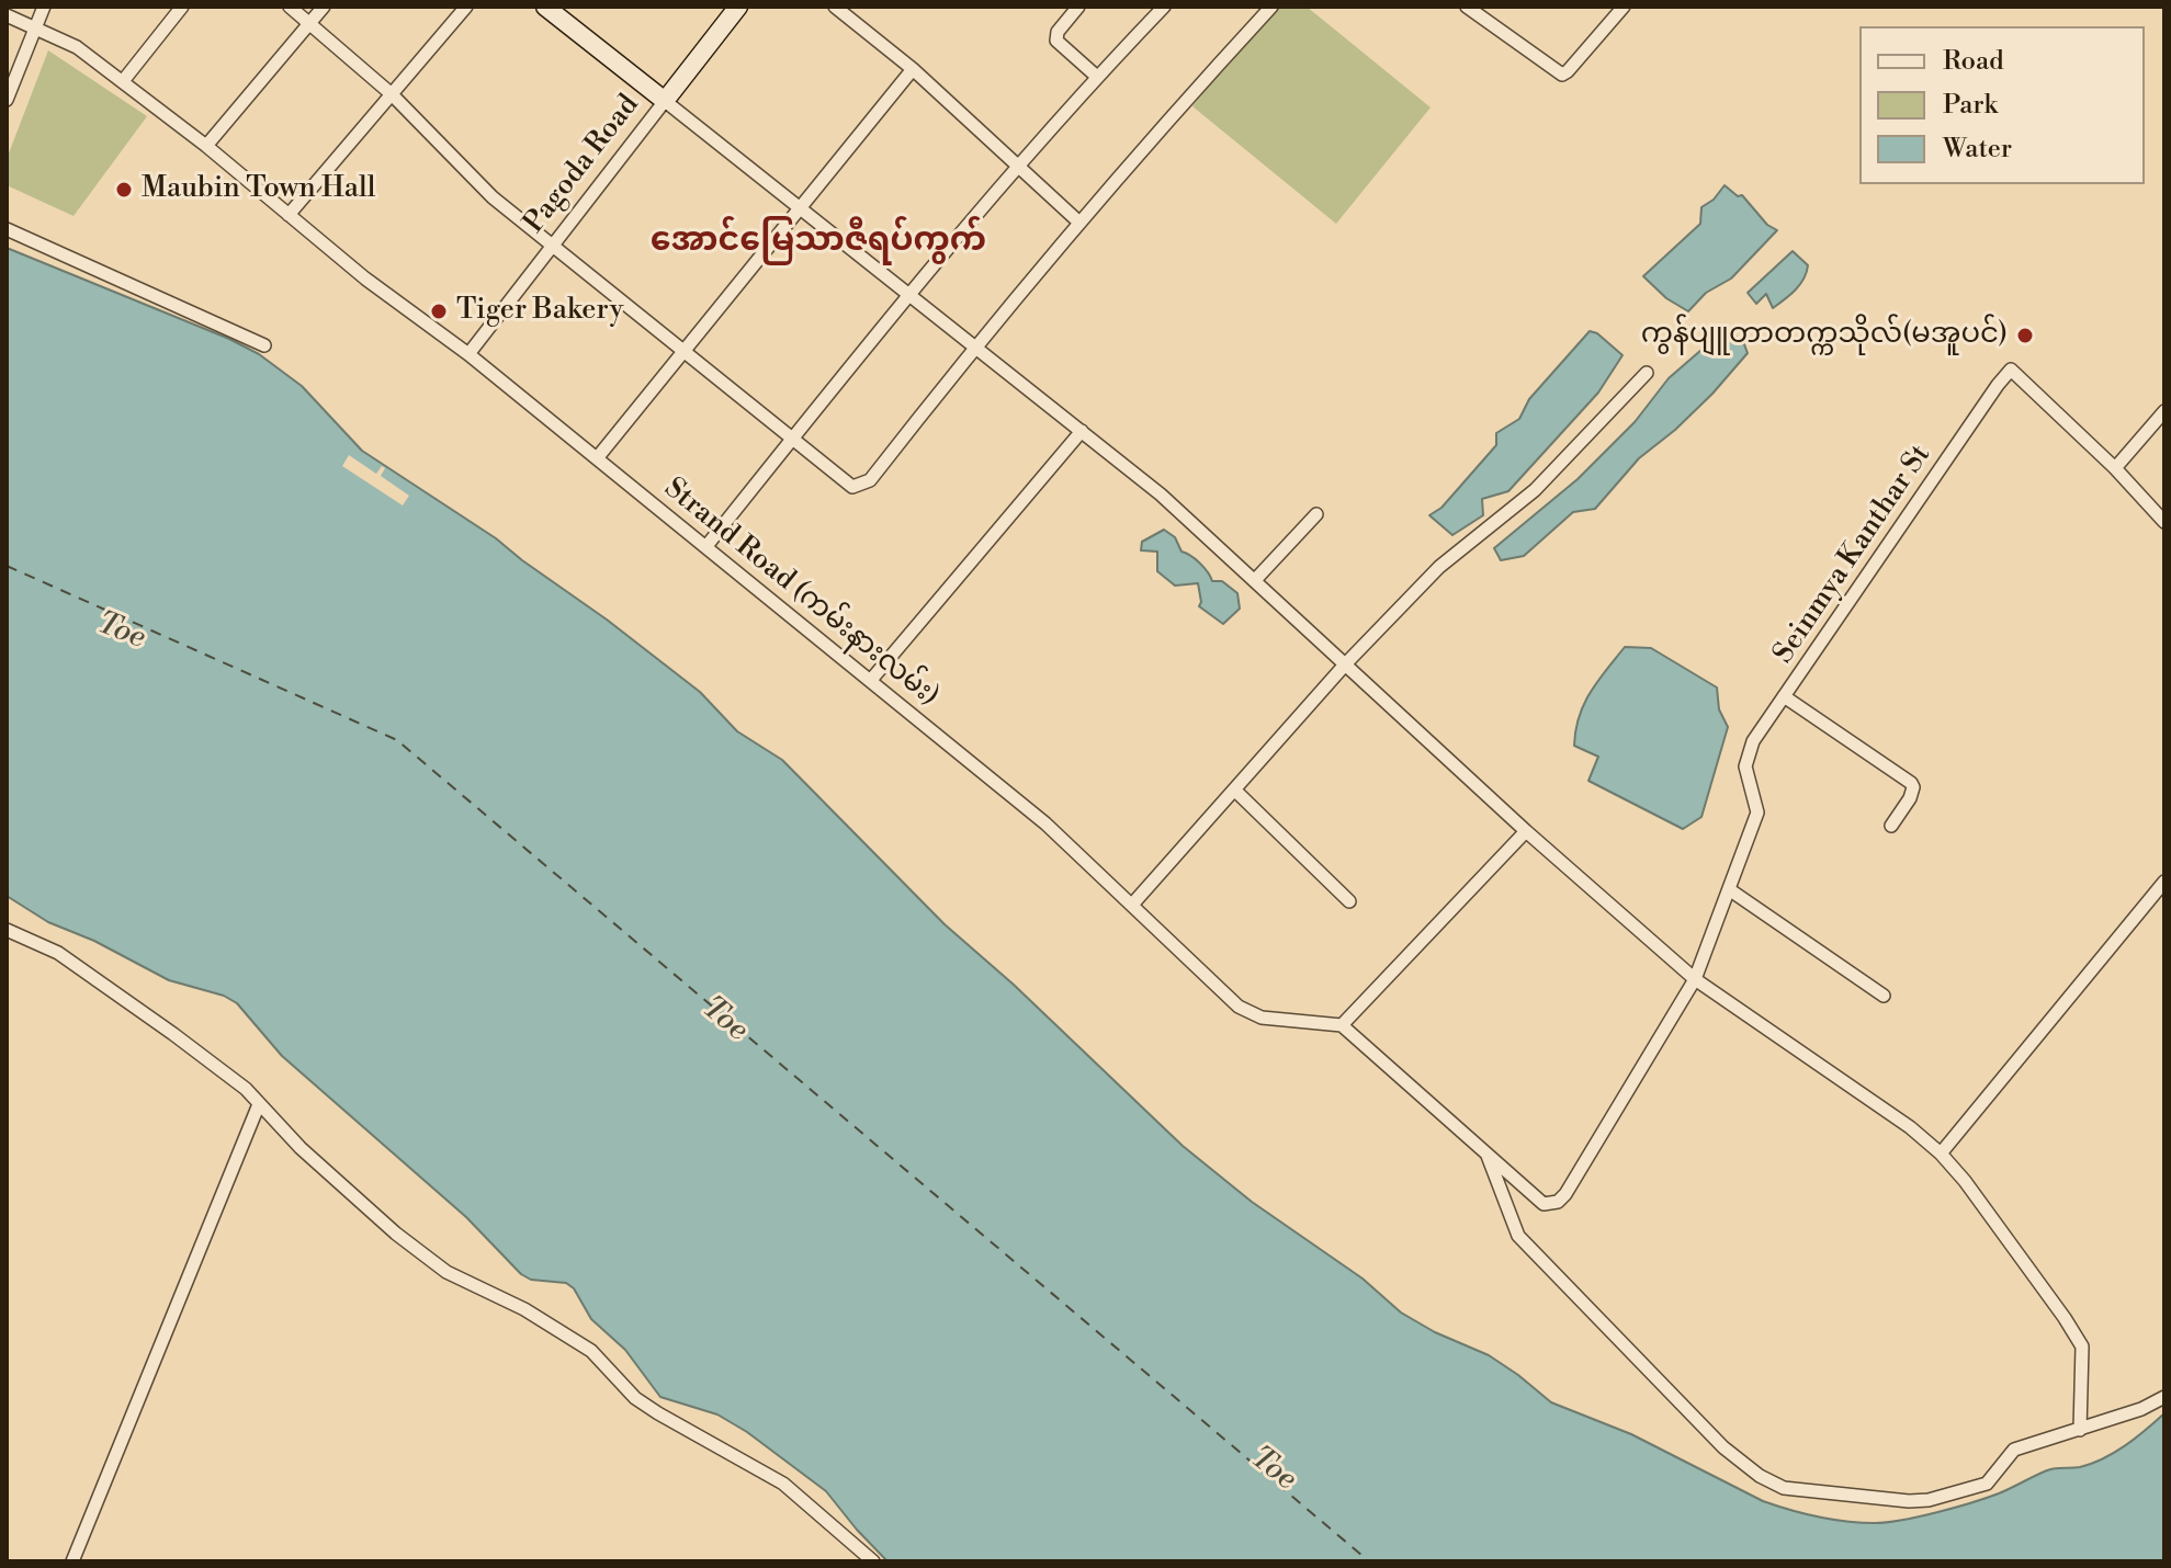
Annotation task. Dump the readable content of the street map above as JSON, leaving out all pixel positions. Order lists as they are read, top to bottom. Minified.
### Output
{"streets":{"main road":["Pagoda Road"],"street":["Seinmya Kanthar St","Strand Road (ကမ်းနားလမ်း)"]},"crossings":[["Pagoda Road","Strand Road (ကမ်းနားလမ်း)"]],"districts":["အောင်မြေသာဇီရပ်ကွက်"],"water":["Toe"],"places":["Maubin Town Hall","Tiger Bakery","ကွန်ပျူတာတက္ကသိုလ်(မအူပင်)"],"legend":["Road","Park","Water"]}
